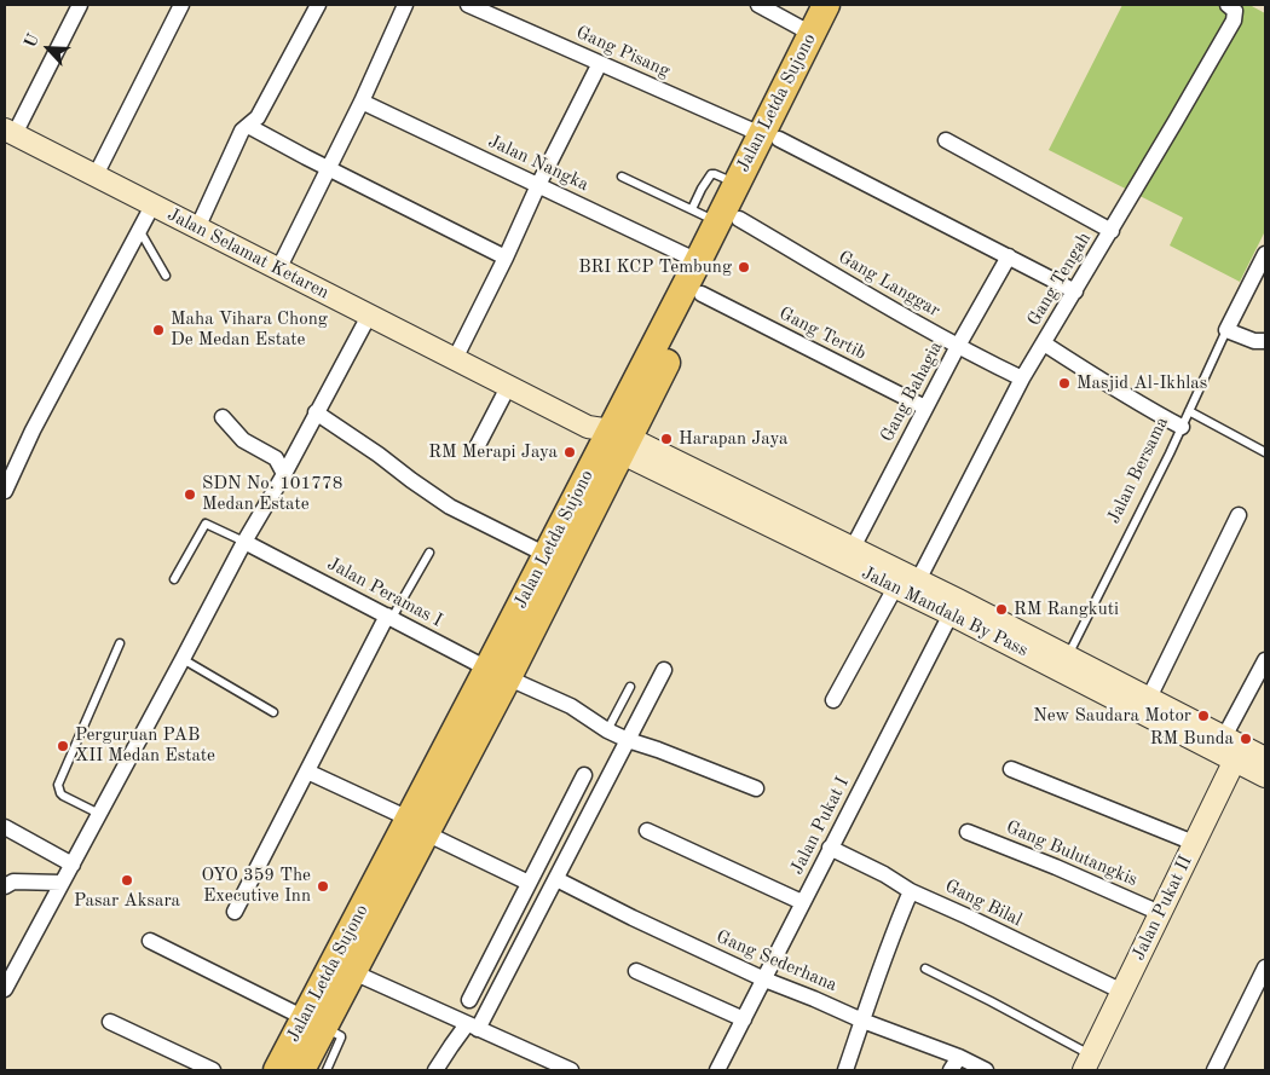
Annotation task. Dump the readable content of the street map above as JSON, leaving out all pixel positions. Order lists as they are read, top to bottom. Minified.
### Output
{"streets":{"highway":["Jalan Letda Sujono"],"street":["Gang Pisang","Jalan Nangka","Jalan Selamat Ketaren","Gang Tengah","Gang Langgar","Gang Tertib","Gang Bahagia","Jalan Bersama","Jalan Peramas I","Jalan Mandala By Pass","Jalan Pukat I","Gang Bulutangkis","Gang Bilal","Jalan Pukat II","Gang Sederhana"]},"crossings":[["Gang Pisang","Jalan Letda Sujono"],["Gang Pisang","Gang Tengah"],["Gang Pisang","Gang Bahagia"],["Jalan Letda Sujono","Jalan Nangka"],["Jalan Letda Sujono","Jalan Selamat Ketaren"],["Jalan Letda Sujono","Gang Langgar"],["Jalan Letda Sujono","Gang Tertib"],["Jalan Letda Sujono","Jalan Peramas I"],["Jalan Letda Sujono","Jalan Mandala By Pass"],["Jalan Selamat Ketaren","Jalan Mandala By Pass"],["Gang Tengah","Gang Langgar"],["Gang Tengah","Jalan Mandala By Pass"],["Gang Langgar","Gang Bahagia"],["Gang Tertib","Gang Bahagia"],["Gang Bahagia","Jalan Mandala By Pass"],["Jalan Bersama","Jalan Mandala By Pass"],["Jalan Mandala By Pass","Jalan Pukat I"],["Jalan Mandala By Pass","Jalan Pukat II"],["Jalan Pukat I","Gang Bilal"],["Jalan Pukat I","Gang Sederhana"],["Gang Bulutangkis","Jalan Pukat II"],["Gang Bilal","Jalan Pukat II"]],"places":["BRI KCP Tembung","Maha Vihara Chong De Medan Estate","Masjid Al-Ikhlas","Harapan Jaya","RM Merapi Jaya","SDN No. 101778 Medan Estate","RM Rangkuti","New Saudara Motor","RM Bunda","Perguruan PAB XII Medan Estate","Pasar Aksara","OYO 359 The Executive Inn"],"north":"top left"}
